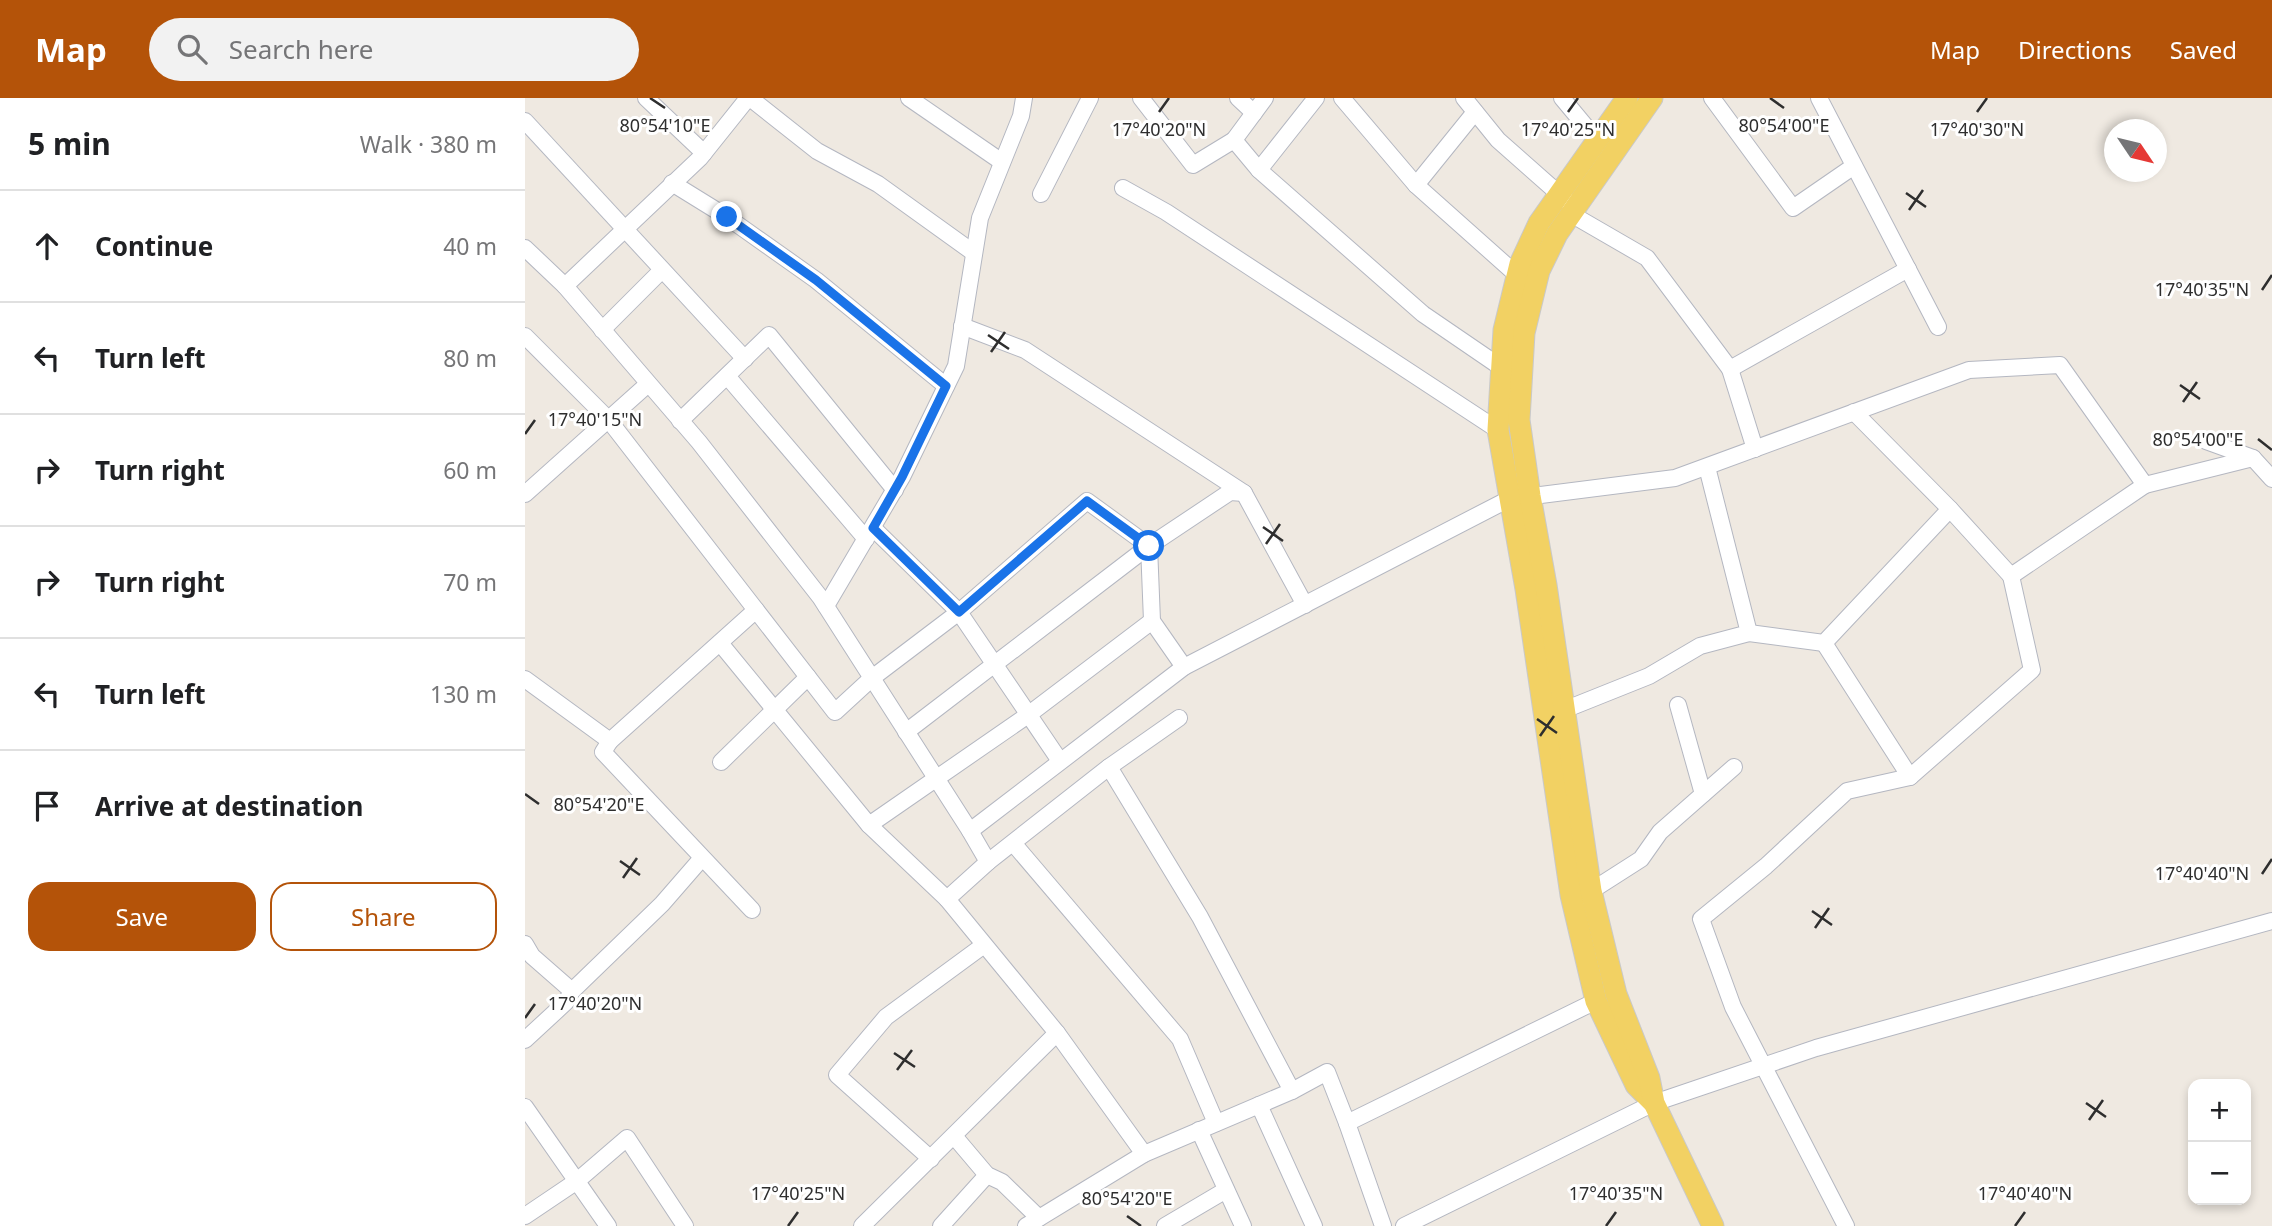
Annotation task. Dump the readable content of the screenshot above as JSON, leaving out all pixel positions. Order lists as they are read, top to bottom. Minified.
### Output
{"north":"bottom right","page":{"header":"Map","search":"Search here","nav":["Map","Directions","Saved"],"heading":["5 min","Walk · 380 m"],"list":[["Continue","40 m"],["Turn left","80 m"],["Turn right","60 m"],["Turn right","70 m"],["Turn left","130 m"],"Arrive at destination"],"buttons":["Save","Share"],"map_buttons":["+","−"]},"coordinates":["80°54'10\"E","80°54'00\"E","17°40'20\"N","17°40'25\"N","17°40'30\"N","17°40'35\"N","17°40'15\"N","80°54'20\"E","17°40'40\"N"]}
